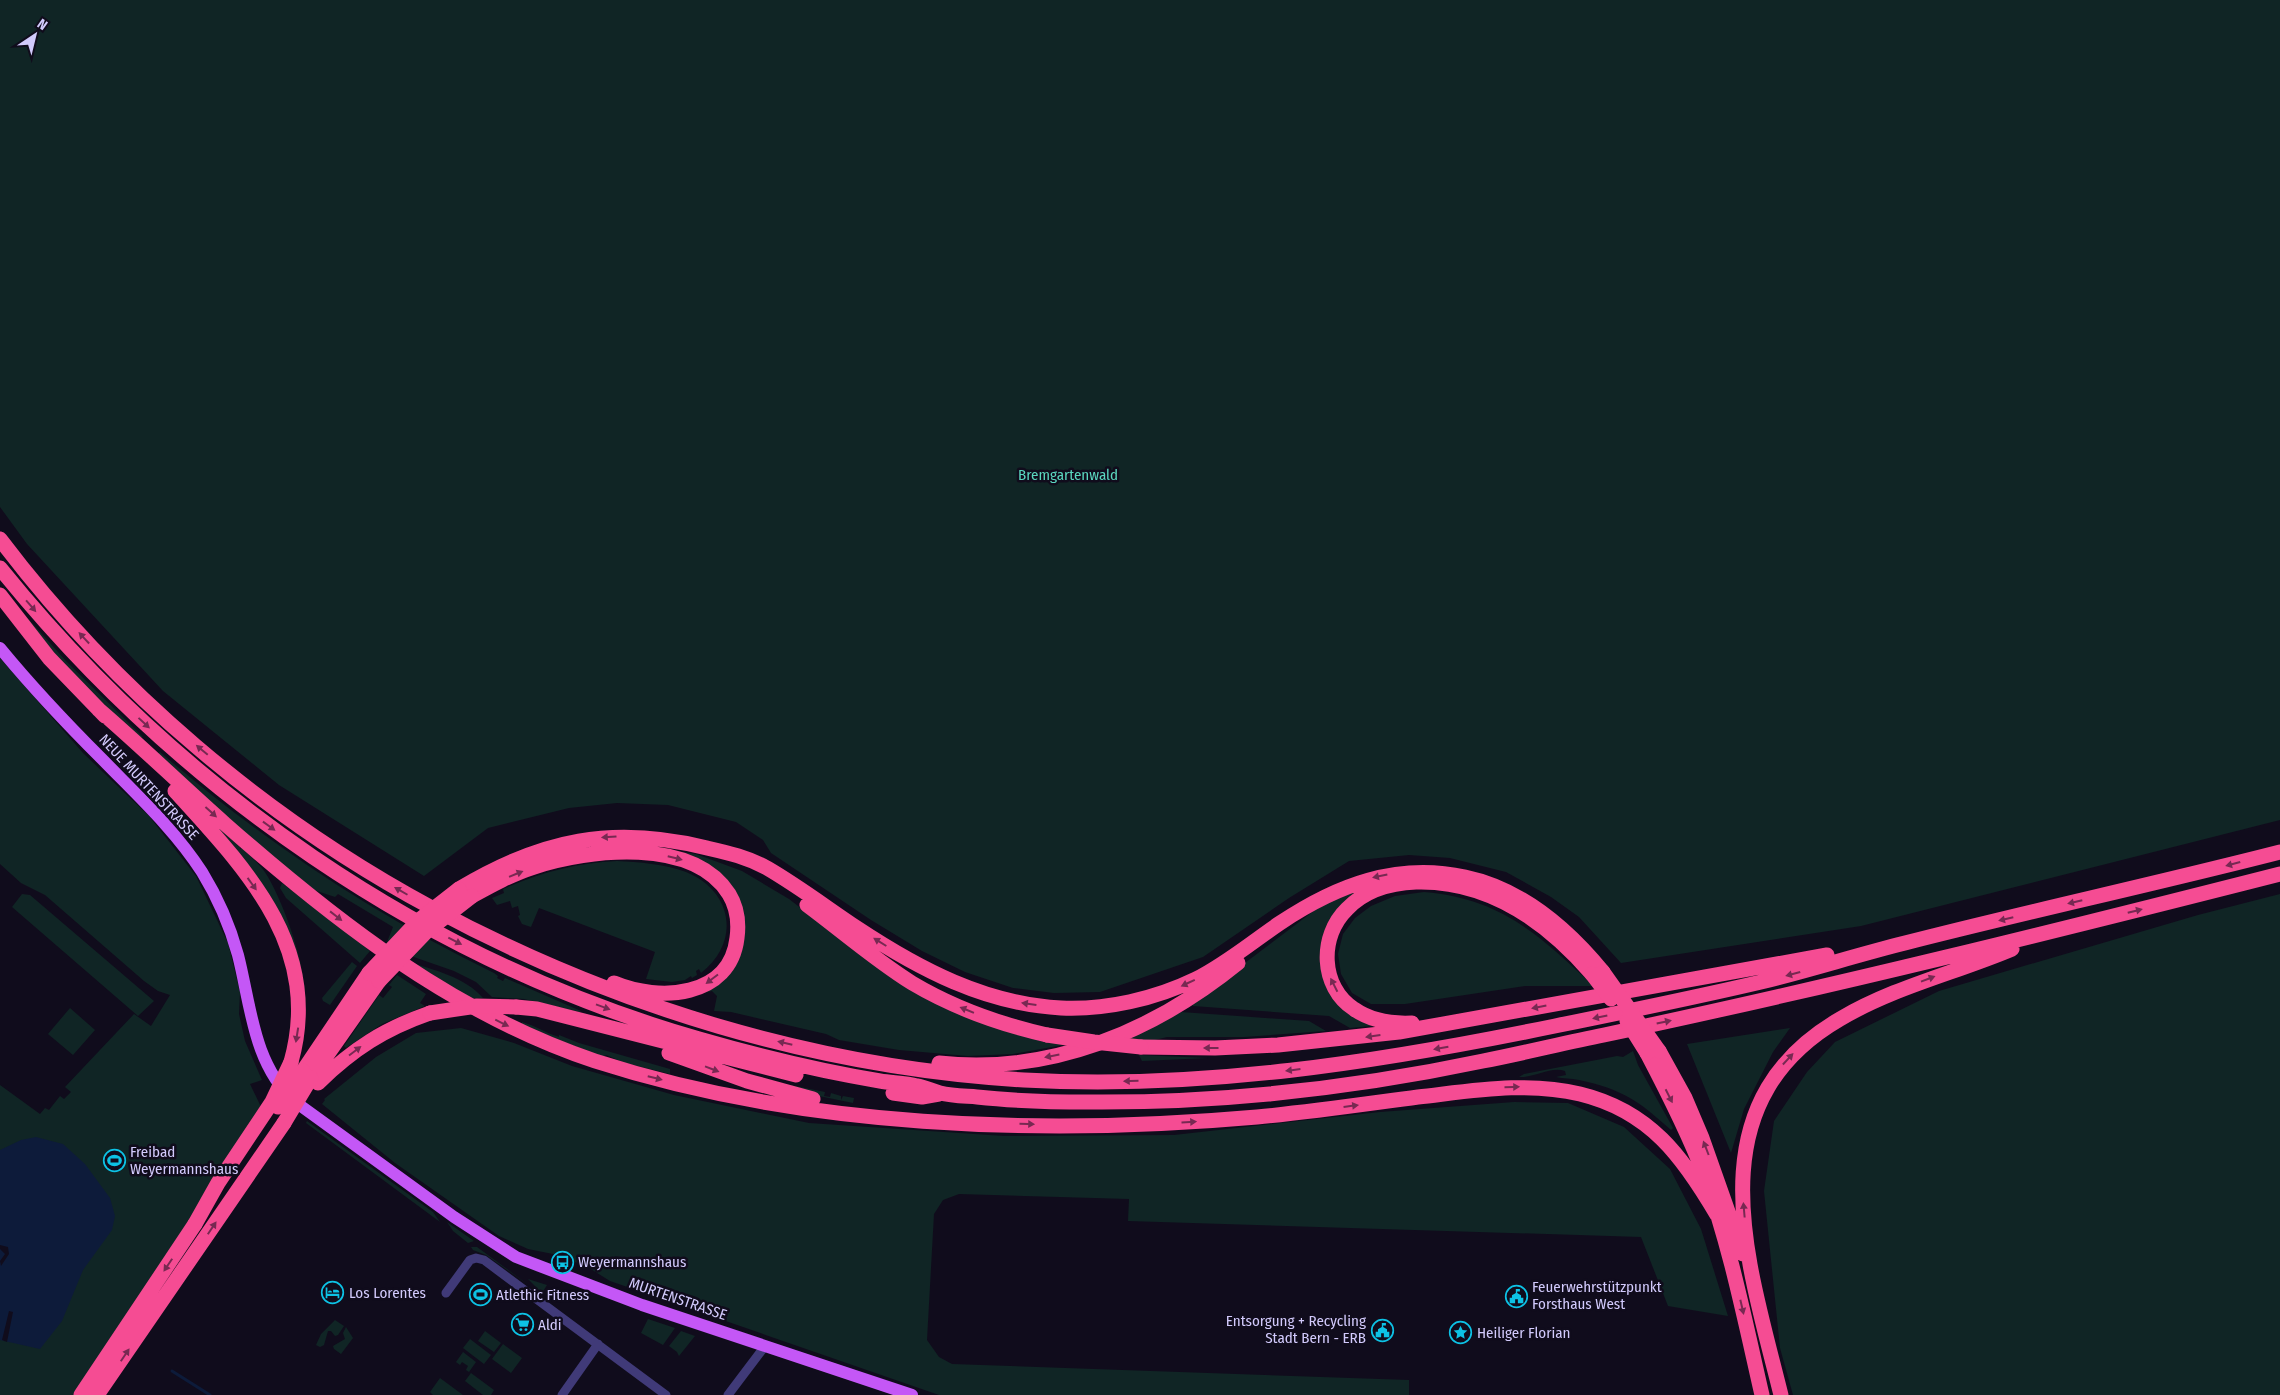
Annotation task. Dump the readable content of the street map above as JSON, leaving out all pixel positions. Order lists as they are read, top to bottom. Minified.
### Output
{"streets":{"main road":["NEUE MURTENSTRASSE","MURTENSTRASSE"]},"crossings":[["NEUE MURTENSTRASSE","MURTENSTRASSE"]],"parks":["Bremgartenwald"],"places":{"sports":["Freibad Weyermannshaus","Atlethic Fitness"],"bus stop":["Weyermannshaus"],"hotel":["Los Lorentes"],"public building":["Feuerwehrstützpunkt Forsthaus West","Entsorgung + Recycling Stadt Bern - ERB"],"supermarket":["Aldi"],"place":["Heiliger Florian"]},"north":"top right"}
